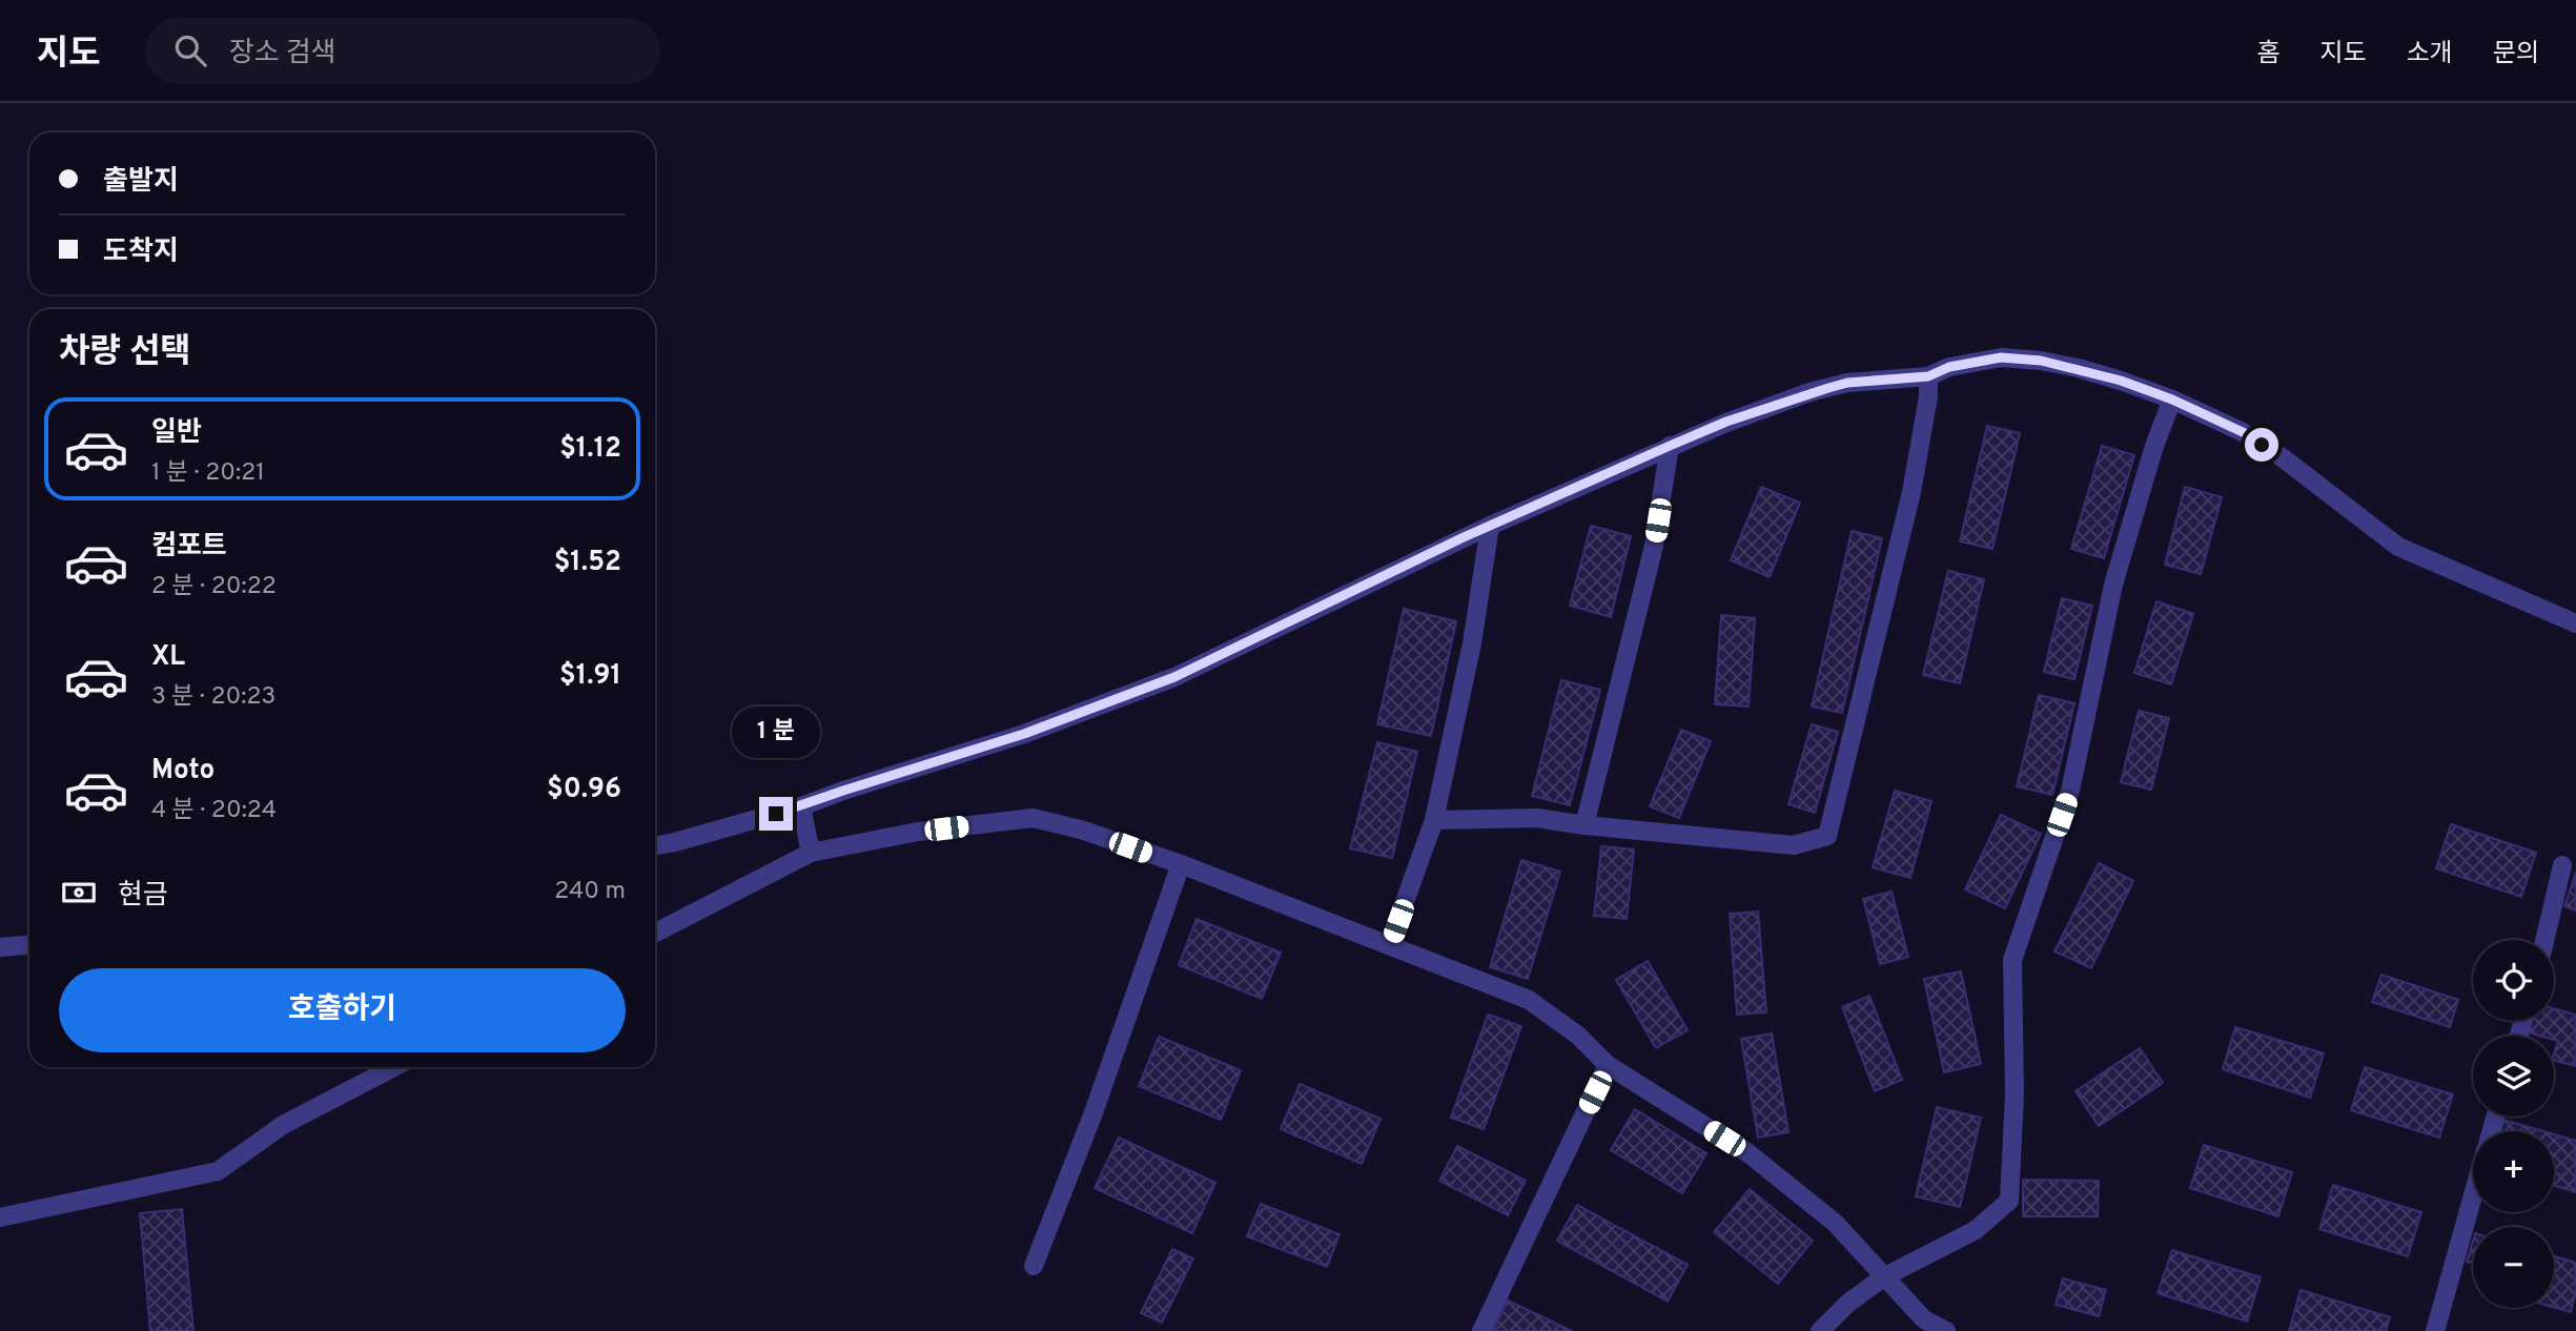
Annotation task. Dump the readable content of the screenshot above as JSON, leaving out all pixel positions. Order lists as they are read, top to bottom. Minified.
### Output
{"page":{"header":"지도","search":"장소 검색","nav":["홈","지도","소개","문의"],"banner":["출발지","도착지"],"heading":"차량 선택","list":[{"name":"일반","note":"1 분 · 20:21","value":"$1.12"},{"name":"컴포트","note":"2 분 · 20:22","value":"$1.52"},{"name":"XL","note":"3 분 · 20:23","value":"$1.91"},{"name":"Moto","note":"4 분 · 20:24","value":"$0.96"}],"bubble":"1 분","pay":["현금","240 m"],"map_buttons":["+","−"],"buttons":"호출하기"}}
